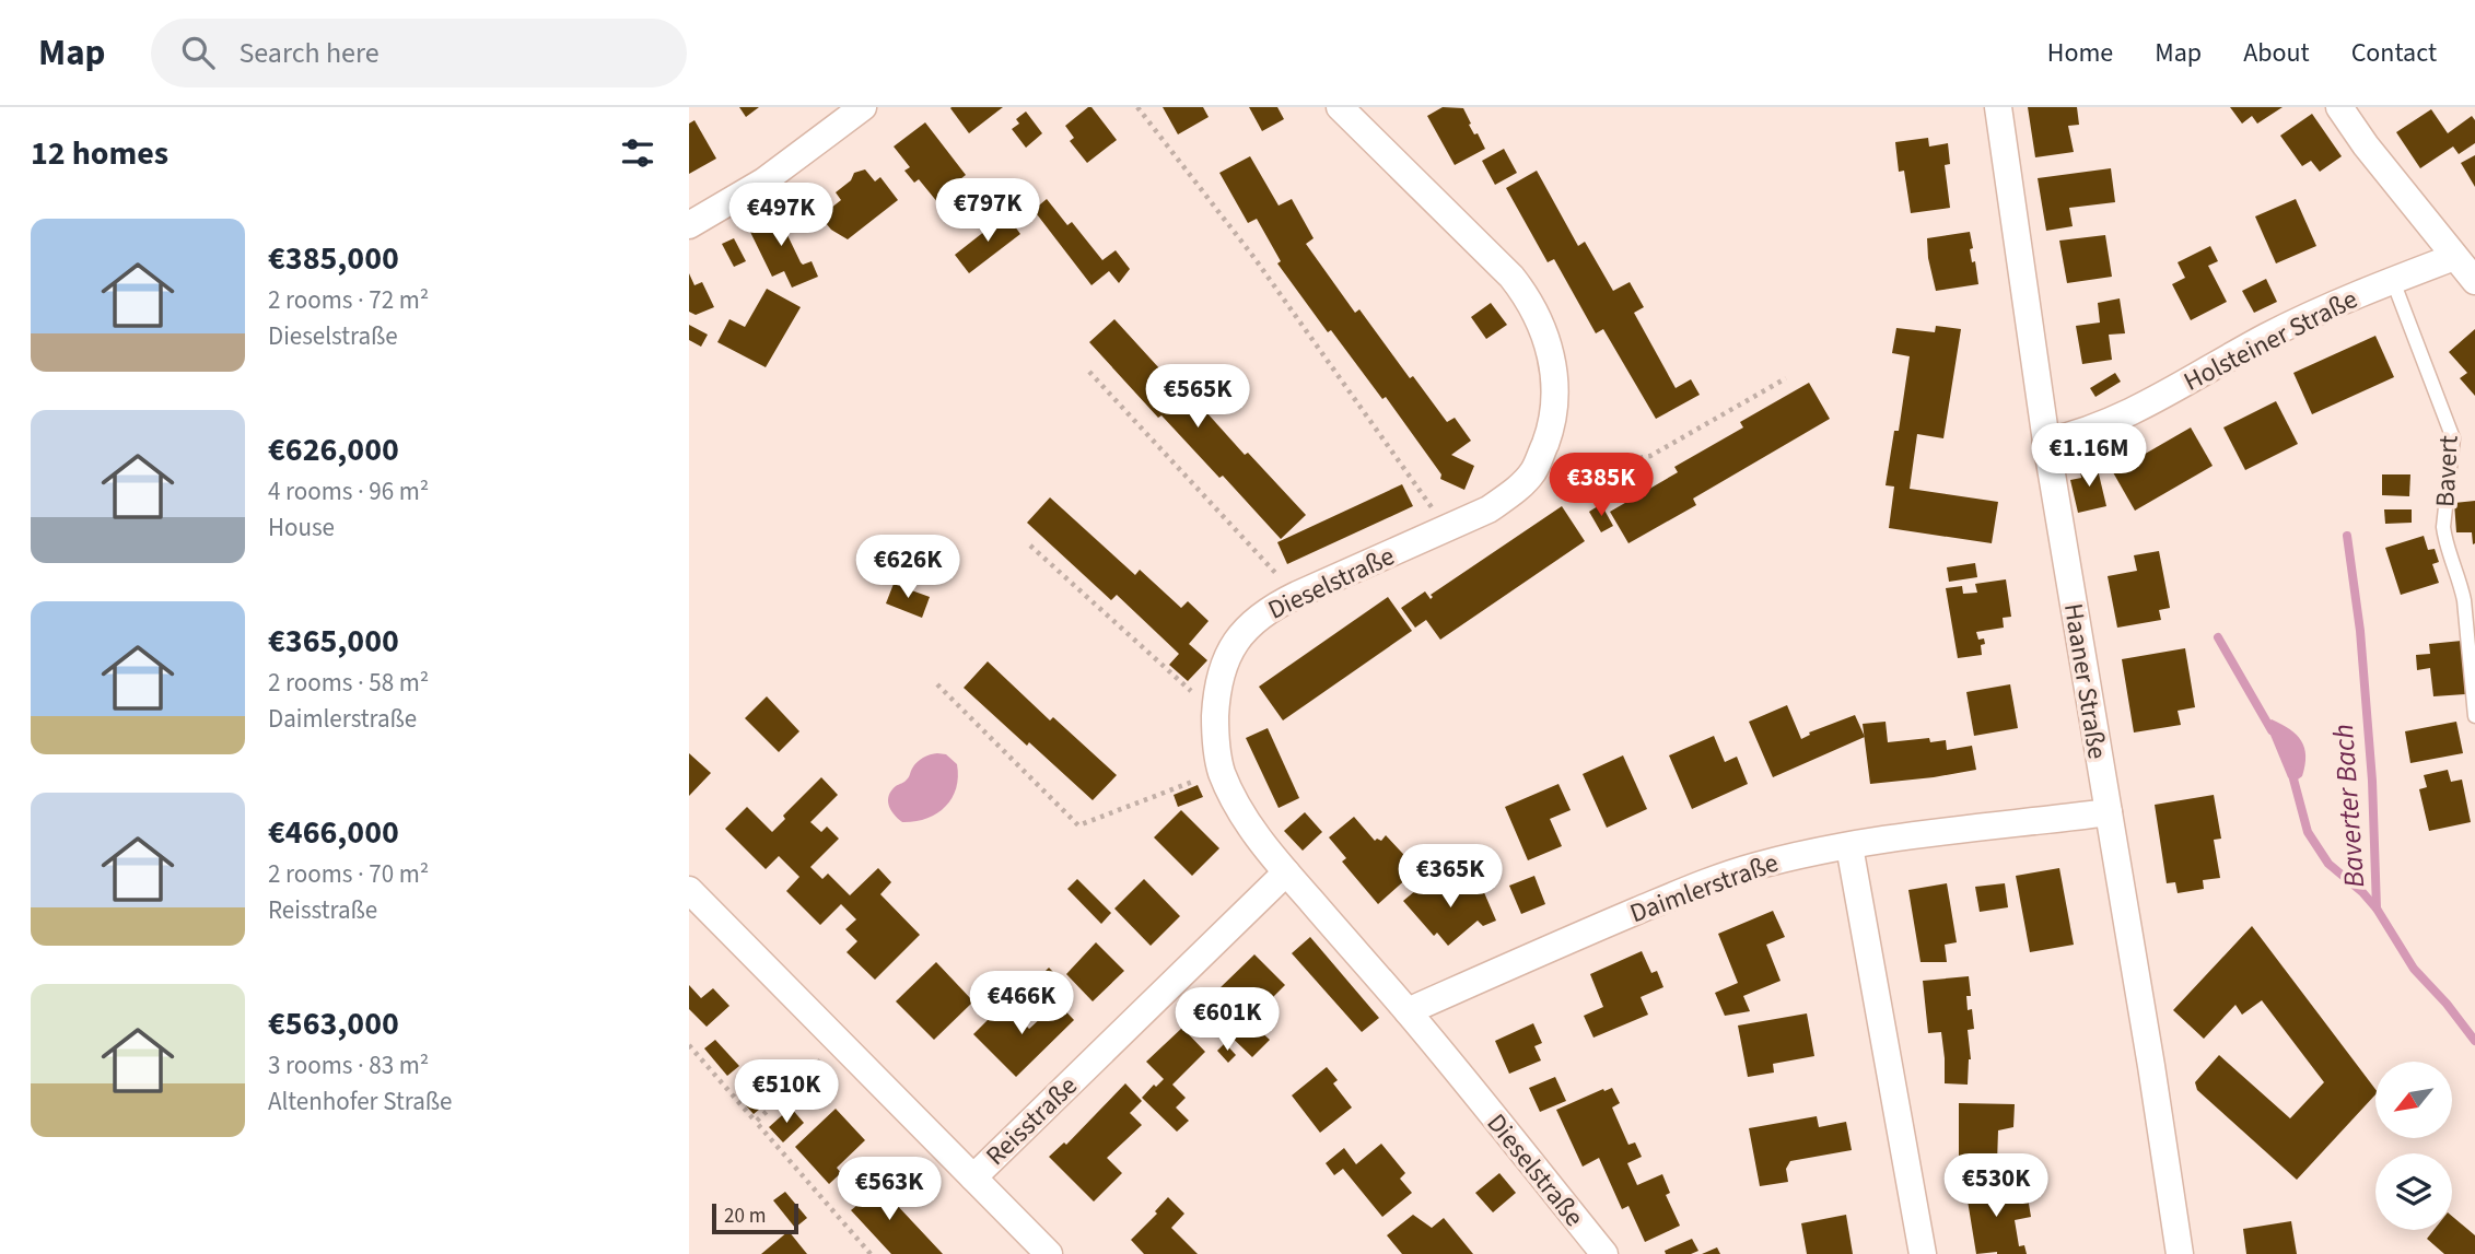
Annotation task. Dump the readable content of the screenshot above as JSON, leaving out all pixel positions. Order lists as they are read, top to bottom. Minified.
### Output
{"streets":{"street":["Holsteiner Straße","Dieselstraße","Haaner Straße","Daimlerstraße","Reisstraße"],"lane":["Bavert"]},"crossings":[["Holsteiner Straße","Bavert"],["Holsteiner Straße","Haaner Straße"],["Dieselstraße","Daimlerstraße"],["Dieselstraße","Reisstraße"],["Haaner Straße","Daimlerstraße"]],"water":["Baverter Bach"],"scale_bar":"20 m","north":"bottom left","page":{"header":"Map","search":"Search here","nav":["Home","Map","About","Contact"],"heading":"12 homes","price":["€797K","€497K","€565K","€1.16M","€385K","€626K","€365K","€466K","€601K","€510K","€530K","€563K"],"list":[{"name":"€385,000","note":"2 rooms · 72 m² · Dieselstraße"},{"name":"€626,000","note":"4 rooms · 96 m² · House"},{"name":"€365,000","note":"2 rooms · 58 m² · Daimlerstraße"},{"name":"€466,000","note":"2 rooms · 70 m² · Reisstraße"},{"name":"€563,000","note":"3 rooms · 83 m² · Altenhofer Straße"}],"scale":"20 m"}}
